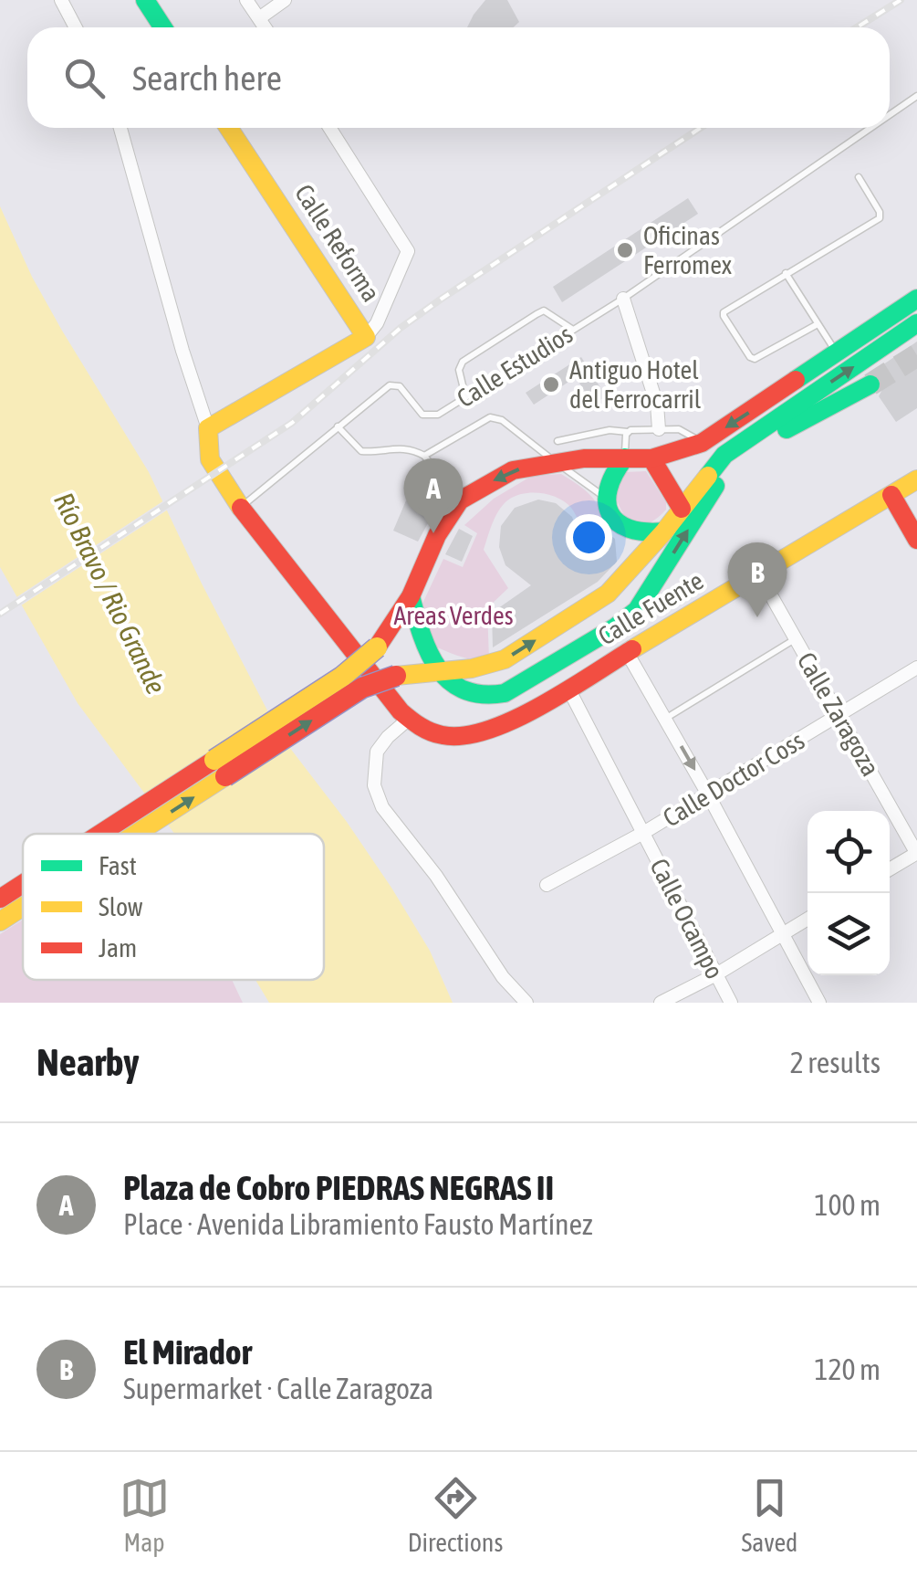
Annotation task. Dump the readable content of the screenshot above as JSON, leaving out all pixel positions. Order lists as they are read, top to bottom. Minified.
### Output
{"streets":{"main road":["Calle Reforma","Calle Fuente"],"street":["Calle Zaragoza","Calle Doctor Coss","Calle Ocampo"],"lane":["Calle Estudios"]},"crossings":[["Calle Fuente","Calle Zaragoza"],["Calle Fuente","Calle Ocampo"],["Calle Zaragoza","Calle Doctor Coss"],["Calle Doctor Coss","Calle Ocampo"]],"water":["Río Bravo / Rio Grande"],"parks":["Areas Verdes"],"places":["Oficinas Ferromex","Antiguo Hotel del Ferrocarril"],"legend":["Fast","Slow","Jam"],"page":{"search":"Search here","pins":["A","B"],"heading":["Nearby","2 results"],"list":[{"mark":"A","name":"Plaza de Cobro PIEDRAS NEGRAS II","note":"Place · Avenida Libramiento Fausto Martínez","value":"100 m"},{"mark":"B","name":"El Mirador","note":"Supermarket · Calle Zaragoza","value":"120 m"}],"nav":["Map","Directions","Saved"]}}
